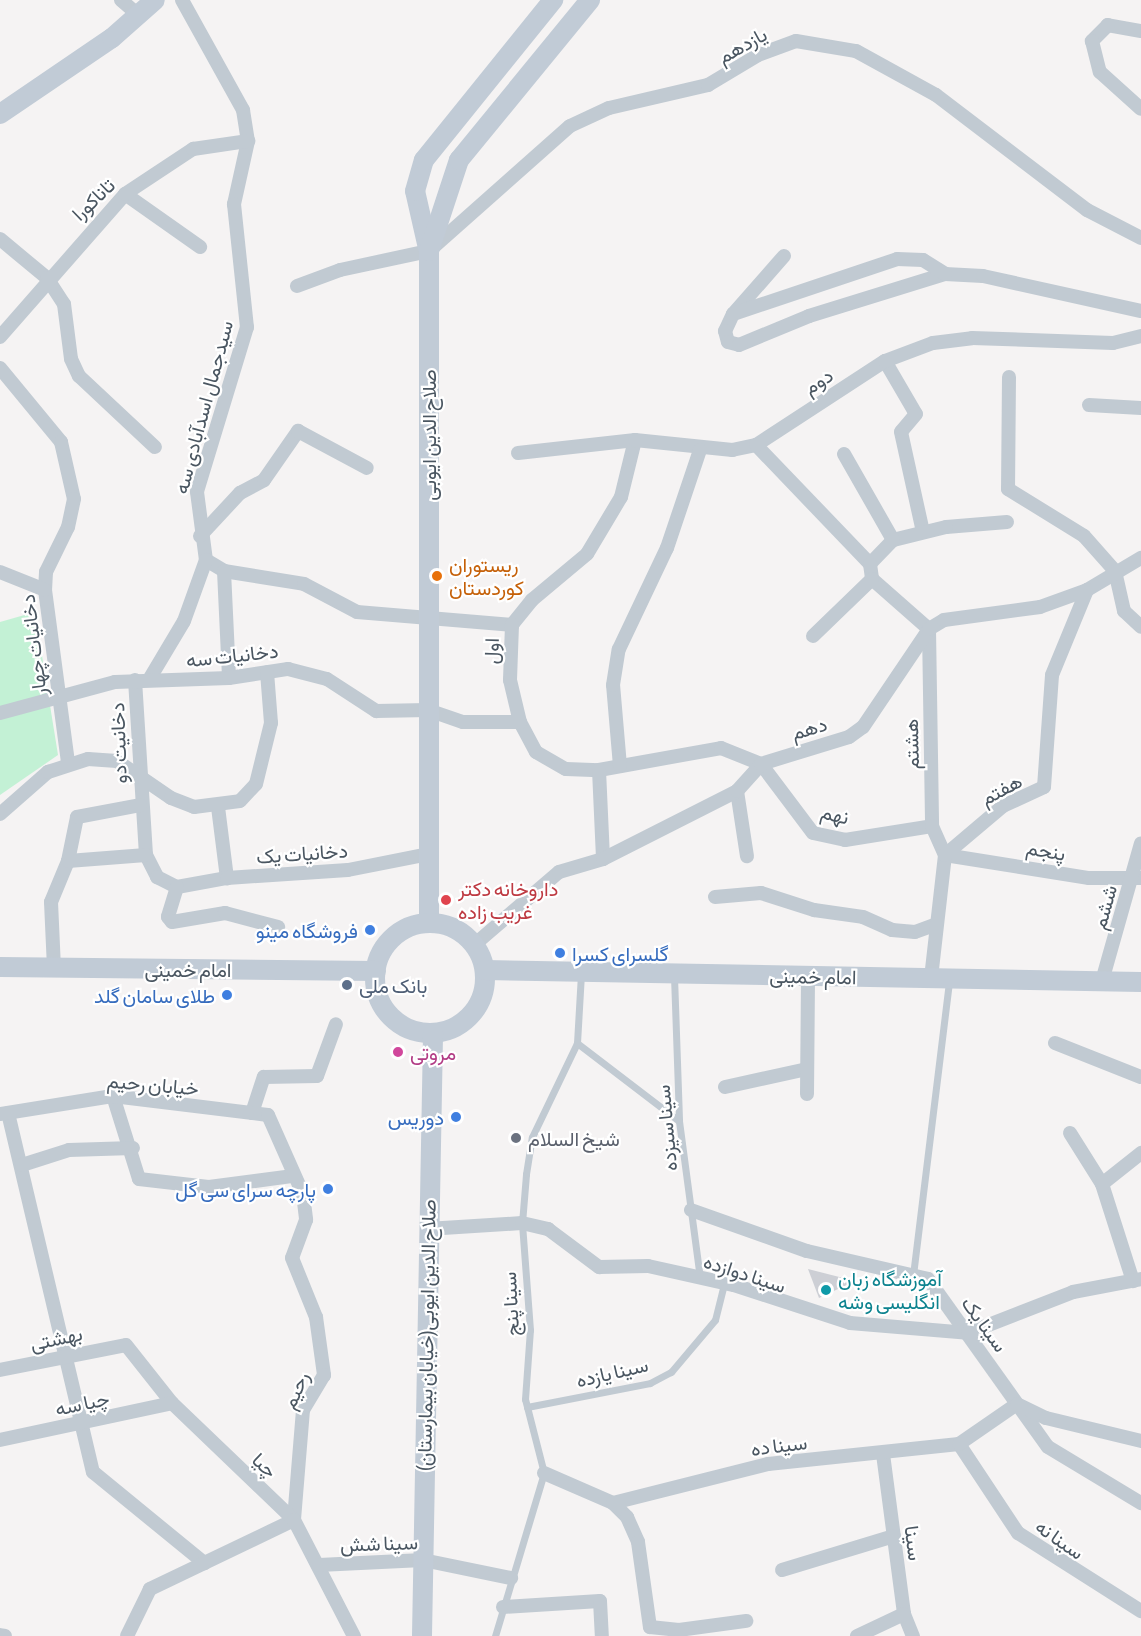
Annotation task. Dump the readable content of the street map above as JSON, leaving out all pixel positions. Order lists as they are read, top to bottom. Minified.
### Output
{"streets":{"main road":["صلاح الدین ایوبی","امام خمینی","صلاح الدین ایوبی(خیابان بیمارستان)"],"street":["یازدهم","تاناکورا","دوم","سیدجمال اسدآبادی سه","دخانیات چهار","اول","دخانیات سه","دهم","دخانیت دو","هشتم","هفتم","نهم","پنجم","دخانیات یک","ششم","خیابان رحیم","سینا دوازده","سینا یک","بهشتی","رحیم","چیا سه","سینا ده","چیا","سینا نه","سینا شش","سینا"],"lane":["سینا سیزده","سینا پنج","سینا یازده"]},"crossings":[["یازدهم","صلاح الدین ایوبی"],["تاناکورا","سیدجمال اسدآبادی سه"],["دوم","اول"],["سیدجمال اسدآبادی سه","دخانیات سه"],["صلاح الدین ایوبی","دخانیات سه"],["صلاح الدین ایوبی","دخانیات یک"],["صلاح الدین ایوبی","امام خمینی"],["صلاح الدین ایوبی","صلاح الدین ایوبی(خیابان بیمارستان)"],["دخانیات چهار","دخانیات سه"],["اول","دخانیات سه"],["اول","دهم"],["اول","نهم"],["دخانیات سه","دخانیت دو"],["دهم","هشتم"],["دهم","نهم"],["هشتم","هفتم"],["هشتم","نهم"],["هشتم","پنجم"],["هفتم","پنجم"],["پنجم","ششم"],["ششم","امام خمینی"],["امام خمینی","سینا سیزده"],["امام خمینی","سینا پنج"],["امام خمینی","صلاح الدین ایوبی(خیابان بیمارستان)"],["خیابان رحیم","رحیم"],["سینا سیزده","سینا دوازده"],["سینا سیزده","سینا یک"],["سینا دوازده","سینا پنج"],["سینا دوازده","سینا یک"],["سینا دوازده","صلاح الدین ایوبی(خیابان بیمارستان)"],["سینا دوازده","سینا یازده"],["سینا پنج","سینا یازده"],["سینا یک","سینا ده"],["صلاح الدین ایوبی(خیابان بیمارستان)","سینا شش"],["بهشتی","چیا"],["رحیم","چیا"],["چیا سه","چیا"],["سینا ده","سینا نه"],["سینا ده","سینا"],["چیا","سینا شش"]],"places":["ریستوران کوردستان","داروخانه دکتر غریب زاده","فروشگاه مینو","گلسرای کسرا","بانک ملی","طلای سامان گلد","مروتی","دوریس","شیخ السلام","پارچه سرای سی گل","آموزشگاه زبان انگلیسی وشه"]}
